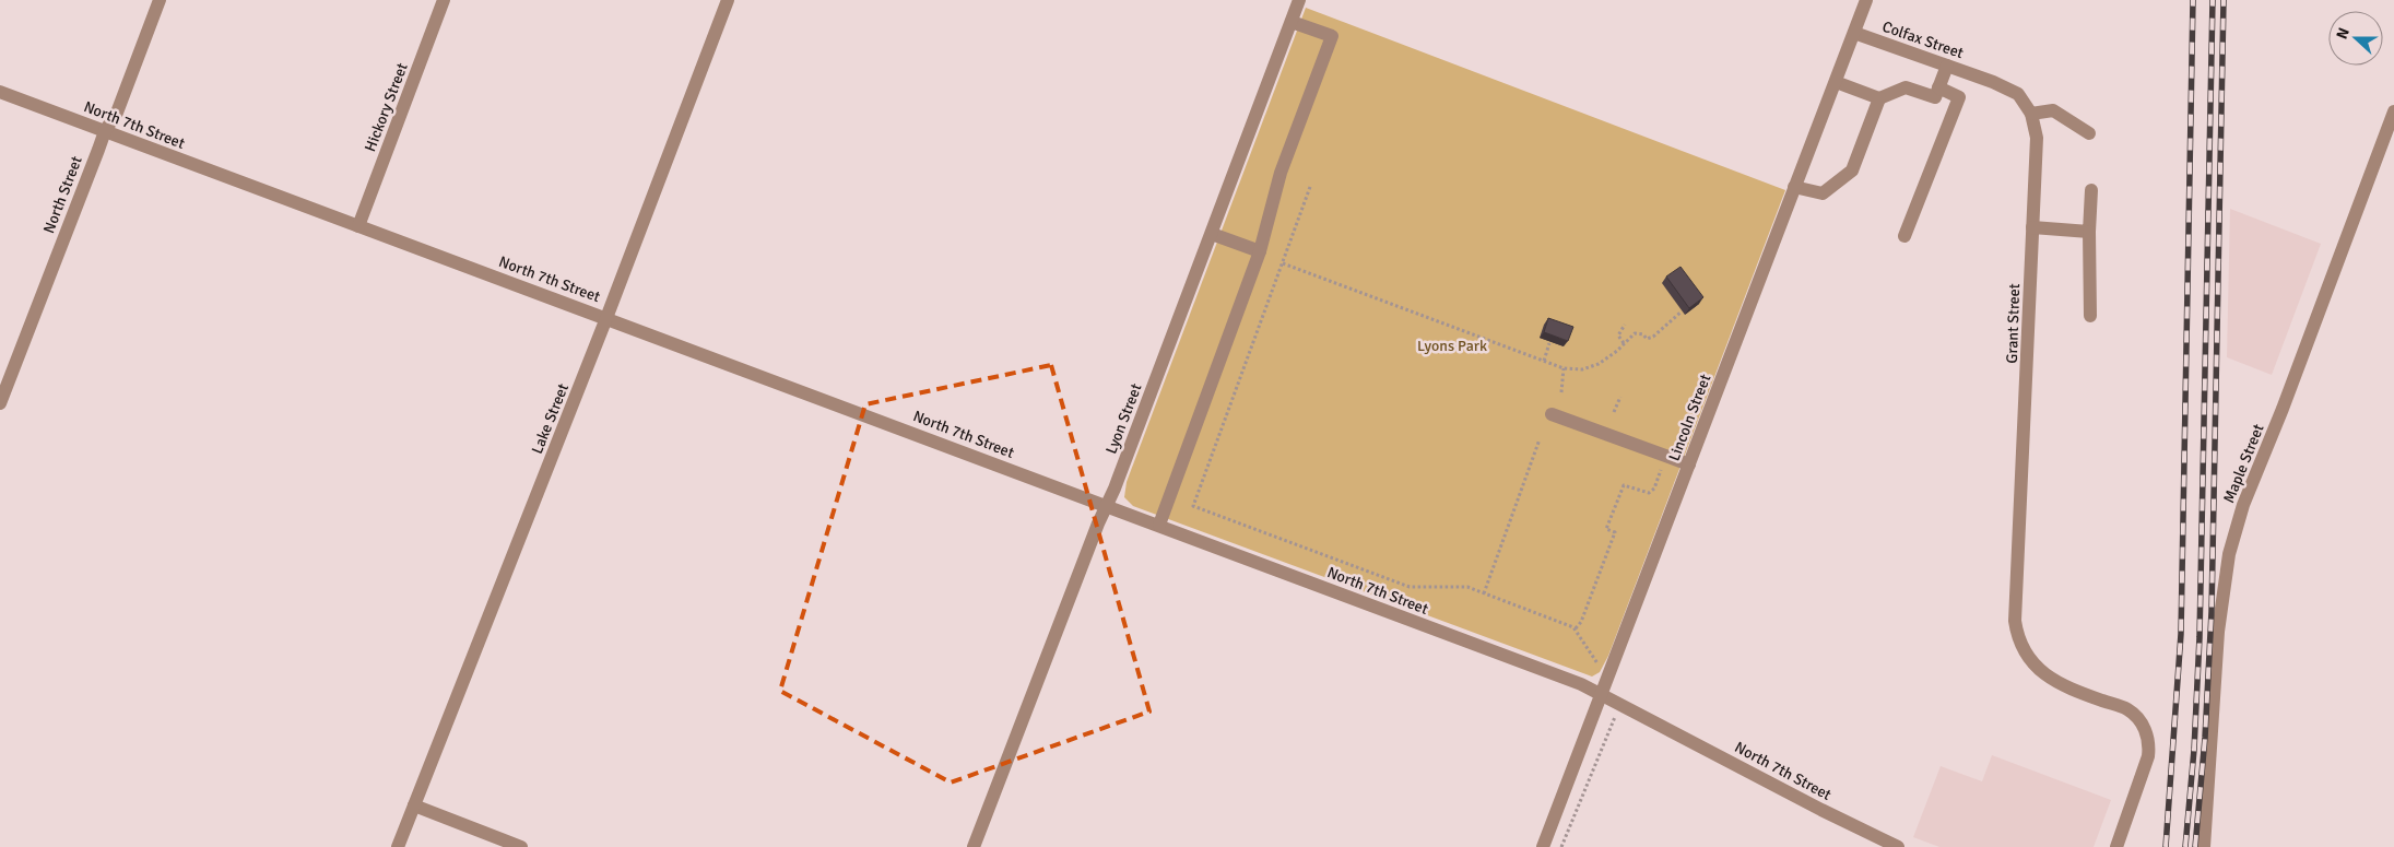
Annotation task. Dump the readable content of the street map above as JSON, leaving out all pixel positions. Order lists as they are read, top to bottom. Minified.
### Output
{"streets":{"street":["Colfax Street","Hickory Street","North 7th Street","North Street","Grant Street","Lincoln Street","Lake Street","Lyon Street","Maple Street"]},"crossings":[["Colfax Street","Grant Street"],["Colfax Street","Lincoln Street"],["Hickory Street","North 7th Street"],["North 7th Street","North Street"],["North 7th Street","Lincoln Street"],["North 7th Street","Lake Street"],["North 7th Street","Lyon Street"]],"parks":["Lyons Park"],"north":"left"}
